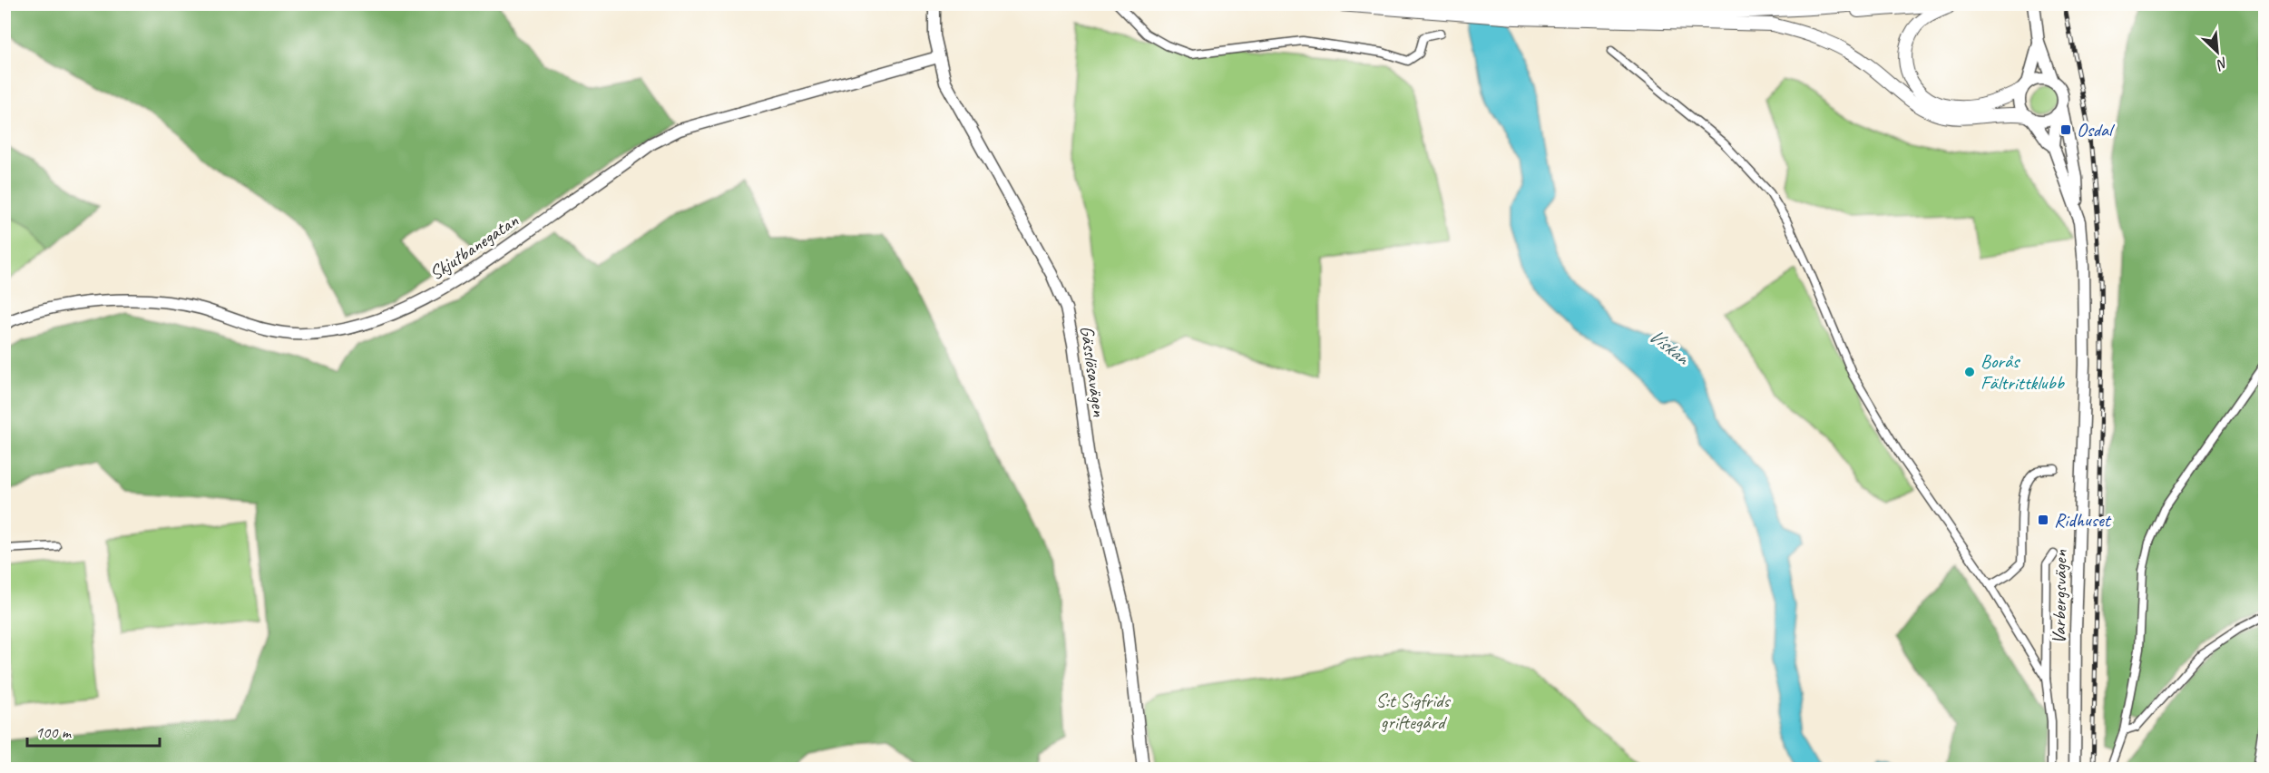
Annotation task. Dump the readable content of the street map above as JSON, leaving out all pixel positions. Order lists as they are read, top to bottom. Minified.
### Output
{"streets":{"street":["Skjutbanegatan","Gässlösavägen","Varbergsvägen"]},"crossings":[["Skjutbanegatan","Gässlösavägen"]],"water":["Viskan"],"parks":["S:t Sigfrids griftegård"],"places":{"transit":["Osdal","Ridhuset"],"other":["Borås Fältrittklubb"]},"scale_bar":"100 m","north":"bottom right"}
